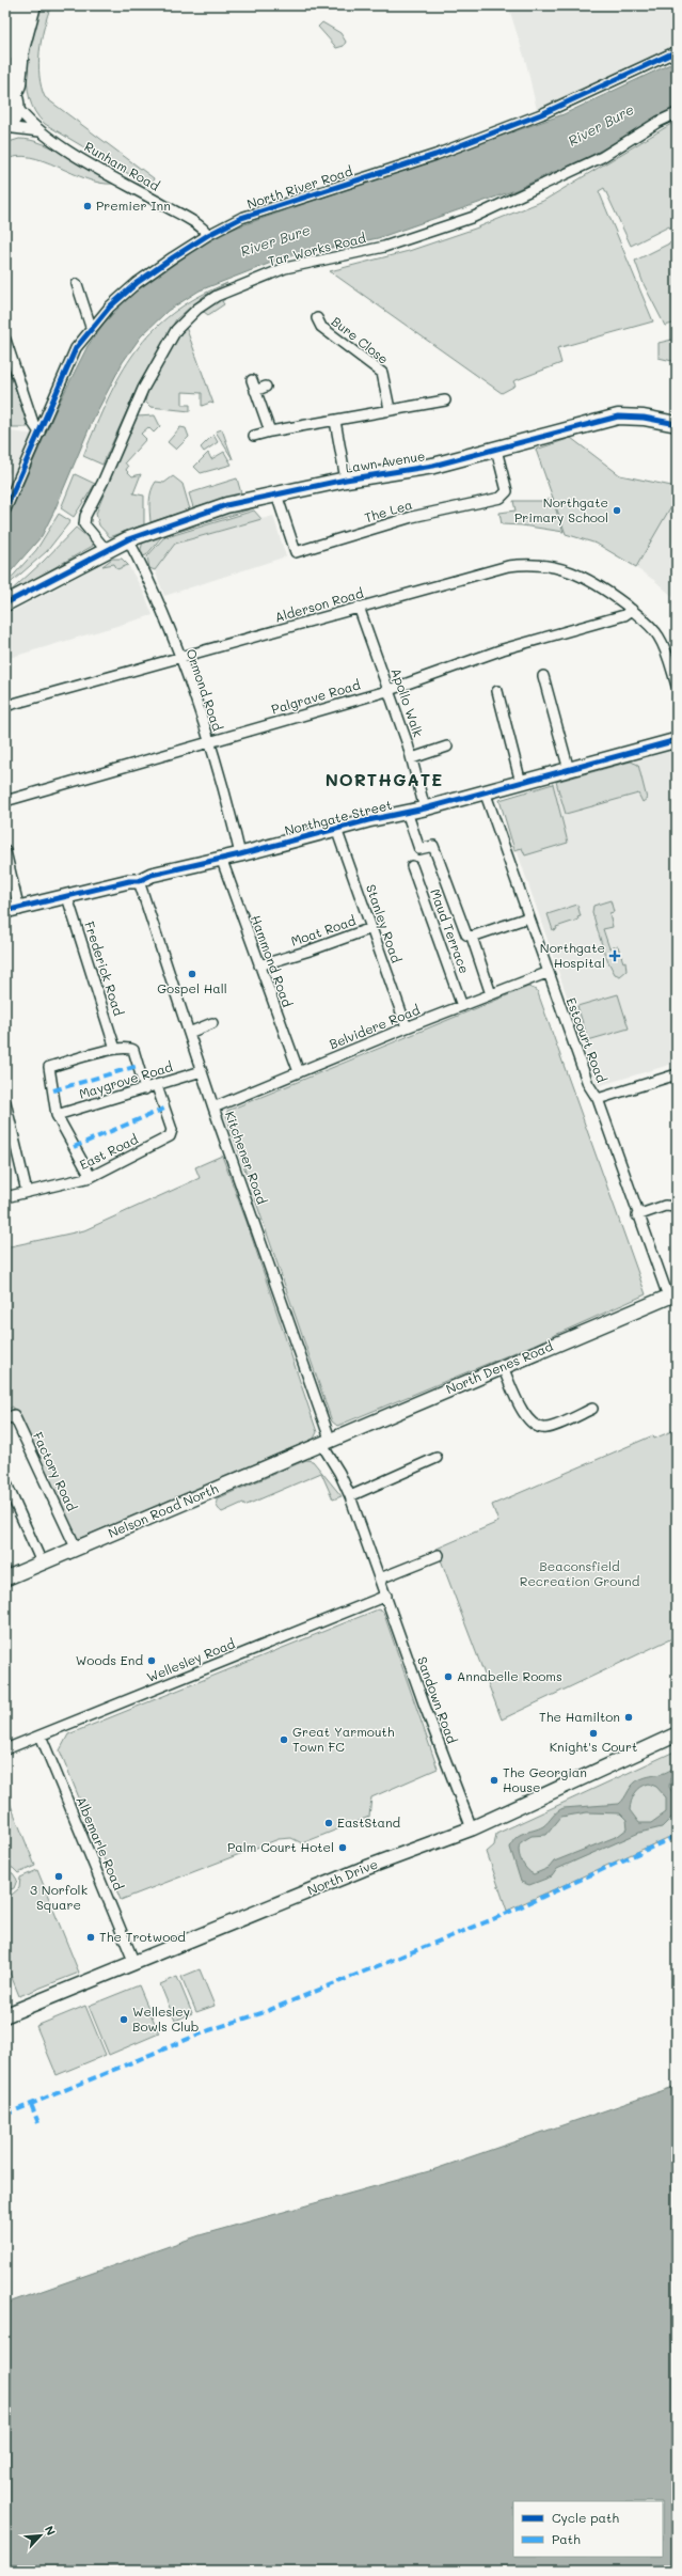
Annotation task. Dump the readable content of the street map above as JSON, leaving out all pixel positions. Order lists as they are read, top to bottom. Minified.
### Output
{"streets":{"main road":["Lawn Avenue"],"street":["Runham Road","North River Road","Tar Works Road","Bure Close","The Lea","Alderson Road","Ormond Road","Palgrave Road","Apollo Walk","Northgate Street","Stanley Road","Moat Road","Maud Terrace","Hammond Road","Frederick Road","Belvidere Road","Estcourt Road","Maygrove Road","East Road","Kitchener Road","North Denes Road","Factory Road","Nelson Road North","Wellesley Road","Sandown Road","Albemarle Road","North Drive"]},"crossings":[["Runham Road","North River Road"],["Tar Works Road","Lawn Avenue"],["Lawn Avenue","The Lea"],["Lawn Avenue","Ormond Road"],["Alderson Road","Ormond Road"],["Alderson Road","Palgrave Road"],["Alderson Road","Apollo Walk"],["Ormond Road","Palgrave Road"],["Ormond Road","Northgate Street"],["Palgrave Road","Apollo Walk"],["Apollo Walk","Northgate Street"],["Northgate Street","Stanley Road"],["Northgate Street","Hammond Road"],["Northgate Street","Frederick Road"],["Northgate Street","Estcourt Road"],["Northgate Street","Kitchener Road"],["Stanley Road","Moat Road"],["Stanley Road","Belvidere Road"],["Moat Road","Hammond Road"],["Maud Terrace","Belvidere Road"],["Hammond Road","Belvidere Road"],["Belvidere Road","Estcourt Road"],["Belvidere Road","Kitchener Road"],["Estcourt Road","North Denes Road"],["Maygrove Road","East Road"],["Maygrove Road","Kitchener Road"],["Kitchener Road","North Denes Road"],["Kitchener Road","Nelson Road North"],["Kitchener Road","Sandown Road"],["North Denes Road","Nelson Road North"],["North Denes Road","Sandown Road"],["Factory Road","Nelson Road North"],["Nelson Road North","Sandown Road"],["Wellesley Road","Sandown Road"],["Wellesley Road","Albemarle Road"],["Sandown Road","North Drive"],["Albemarle Road","North Drive"]],"districts":["NORTHGATE"],"water":["River Bure"],"parks":["Beaconsfield Recreation Ground"],"places":{"other":["Premier Inn","Northgate Primary School","Gospel Hall","Woods End","Annabelle Rooms","The Hamilton","Knight's Court","Great Yarmouth Town FC","The Georgian House","EastStand","Palm Court Hotel","3 Norfolk Square","The Trotwood","Wellesley Bowls Club"],"health":["Northgate Hospital"]},"legend":["Cycle path","Path"],"north":"top right"}
